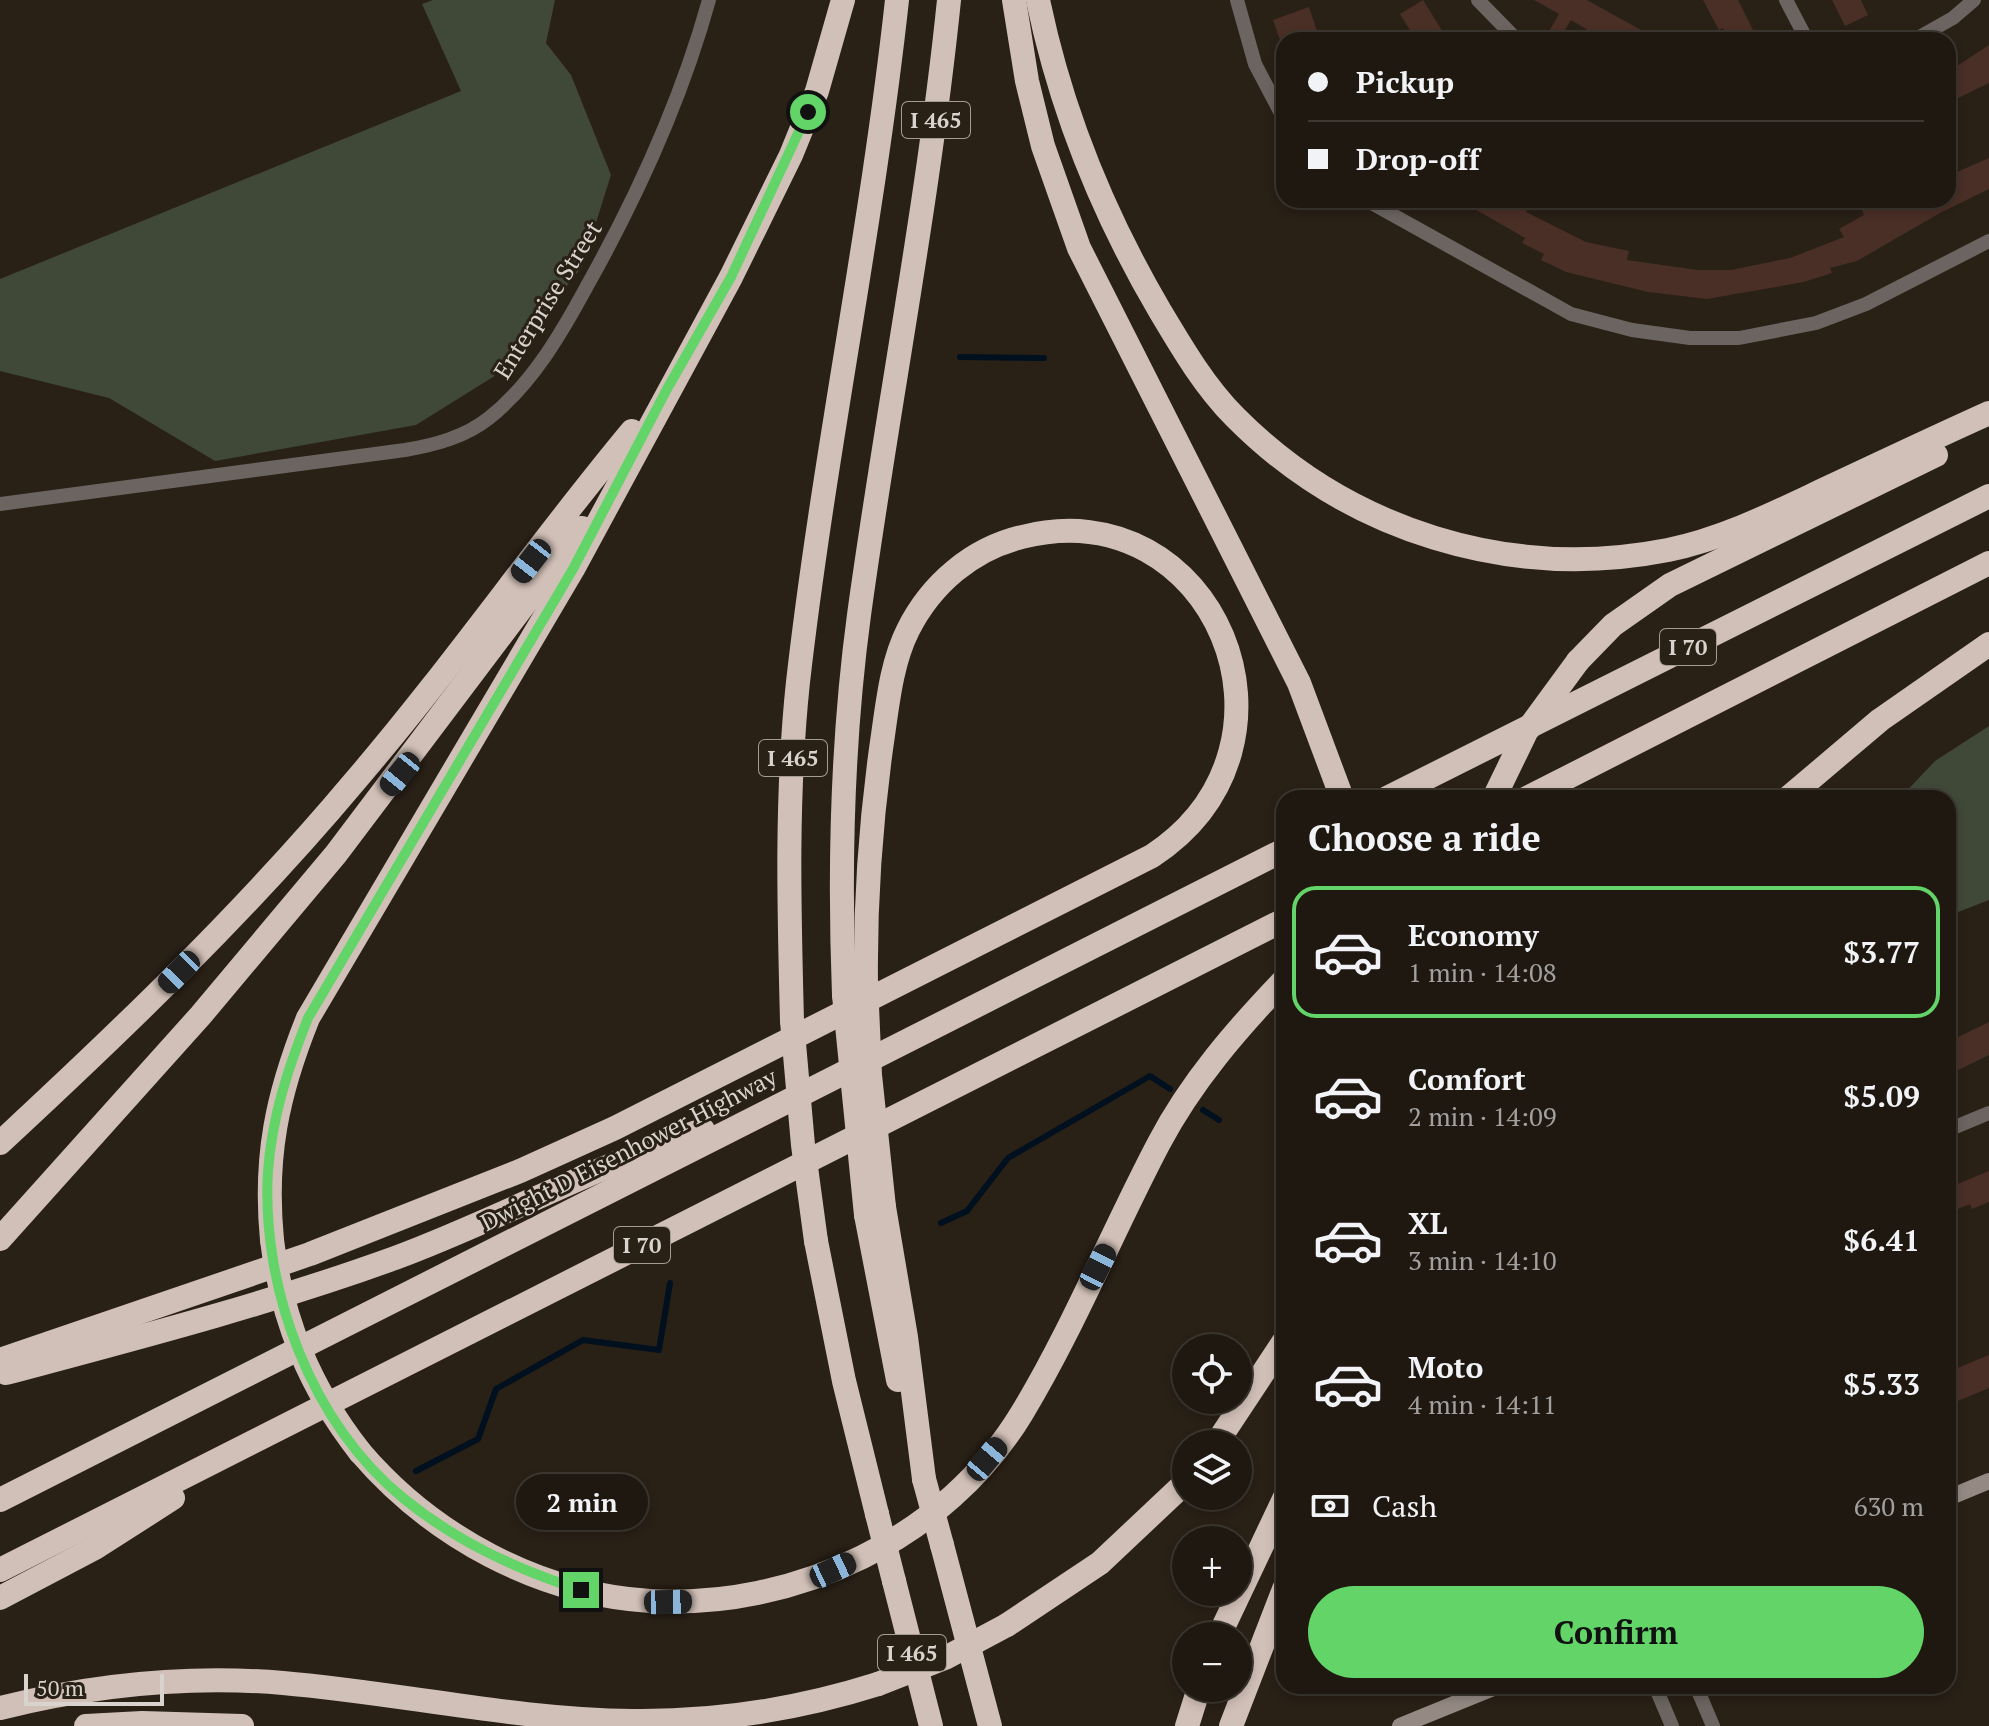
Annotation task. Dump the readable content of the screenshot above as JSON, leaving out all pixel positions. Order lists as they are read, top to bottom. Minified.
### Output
{"streets":{"highway":["I 465","I 70","Dwight D Eisenhower Highway"],"street":["Enterprise Street"]},"scale_bar":"50 m","page":{"banner":["Pickup","Drop-off"],"heading":"Choose a ride","list":[{"name":"Economy","note":"1 min · 14:08","value":"$3.77"},{"name":"Comfort","note":"2 min · 14:09","value":"$5.09"},{"name":"XL","note":"3 min · 14:10","value":"$6.41"},{"name":"Moto","note":"4 min · 14:11","value":"$5.33"}],"map_buttons":["+","−"],"pay":["Cash","630 m"],"bubble":"2 min","buttons":"Confirm","scale":"50 m"}}
